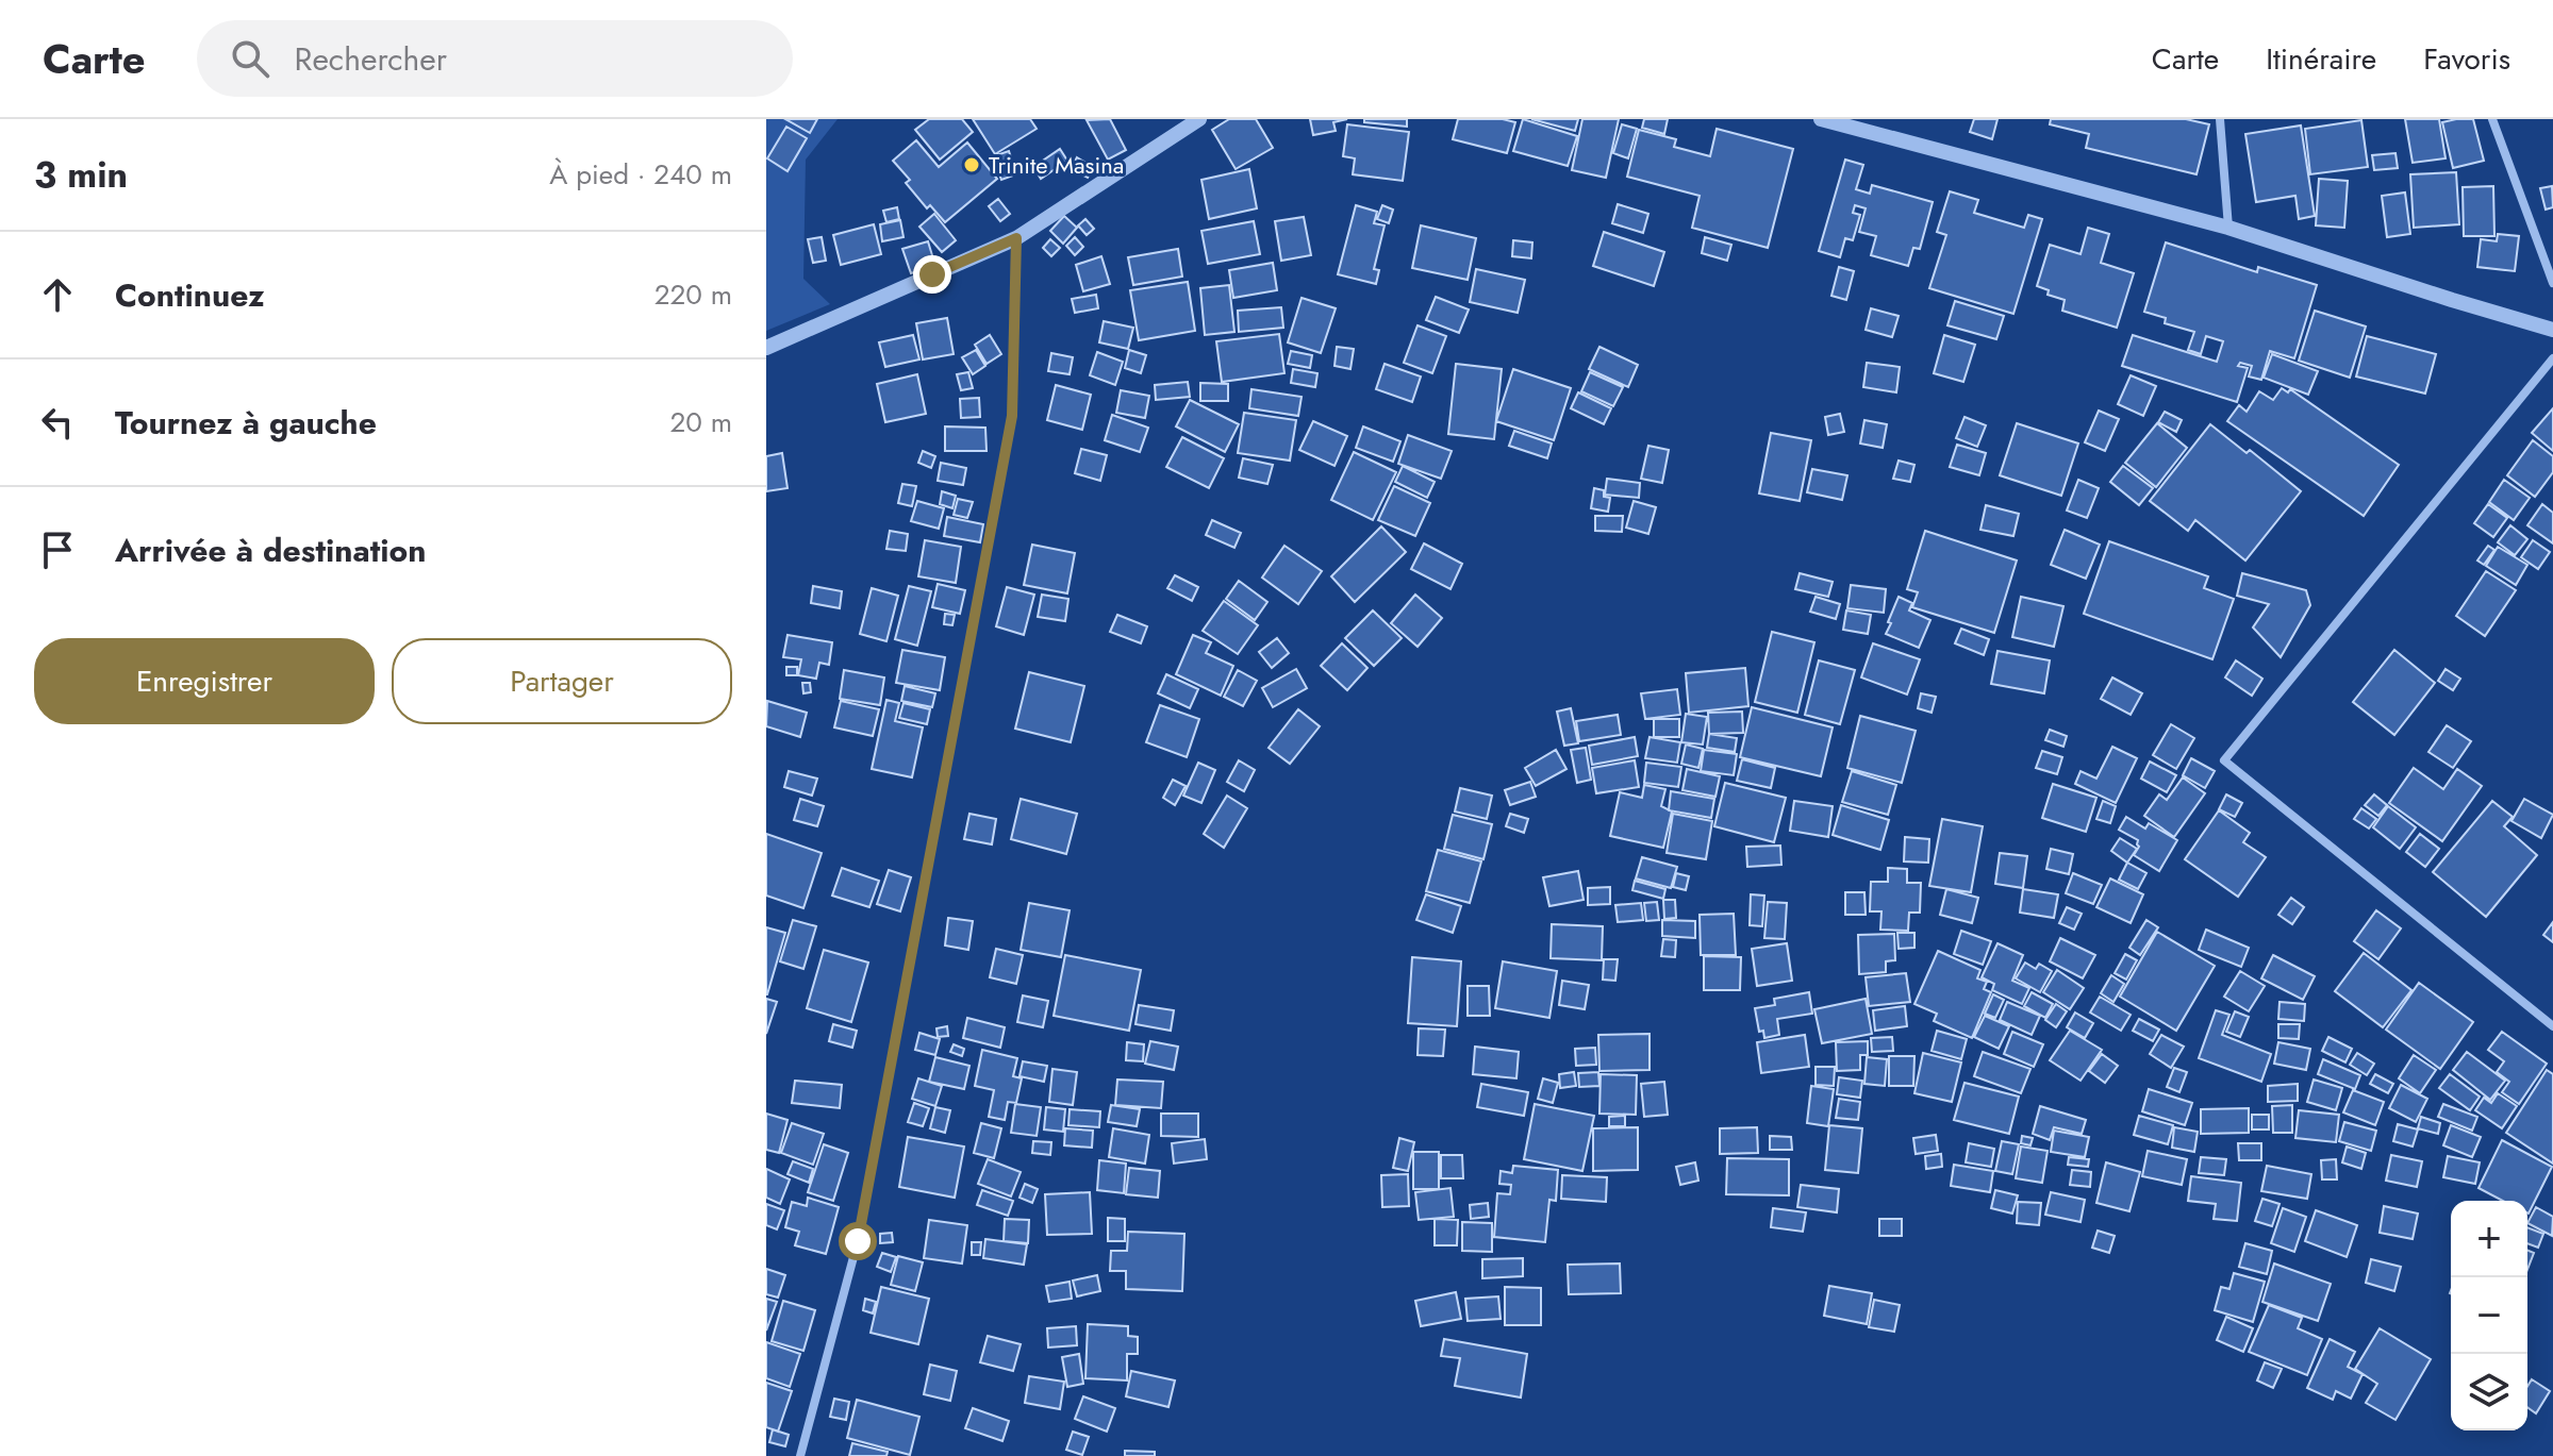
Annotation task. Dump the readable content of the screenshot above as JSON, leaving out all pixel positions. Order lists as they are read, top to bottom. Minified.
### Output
{"places":["Trinite Masina"],"page":{"header":"Carte","search":"Rechercher","nav":["Carte","Itinéraire","Favoris"],"heading":["3 min","À pied · 240 m"],"list":[["Continuez","220 m"],["Tournez à gauche","20 m"],"Arrivée à destination"],"buttons":["Enregistrer","Partager"],"map_buttons":["+","−"]}}
